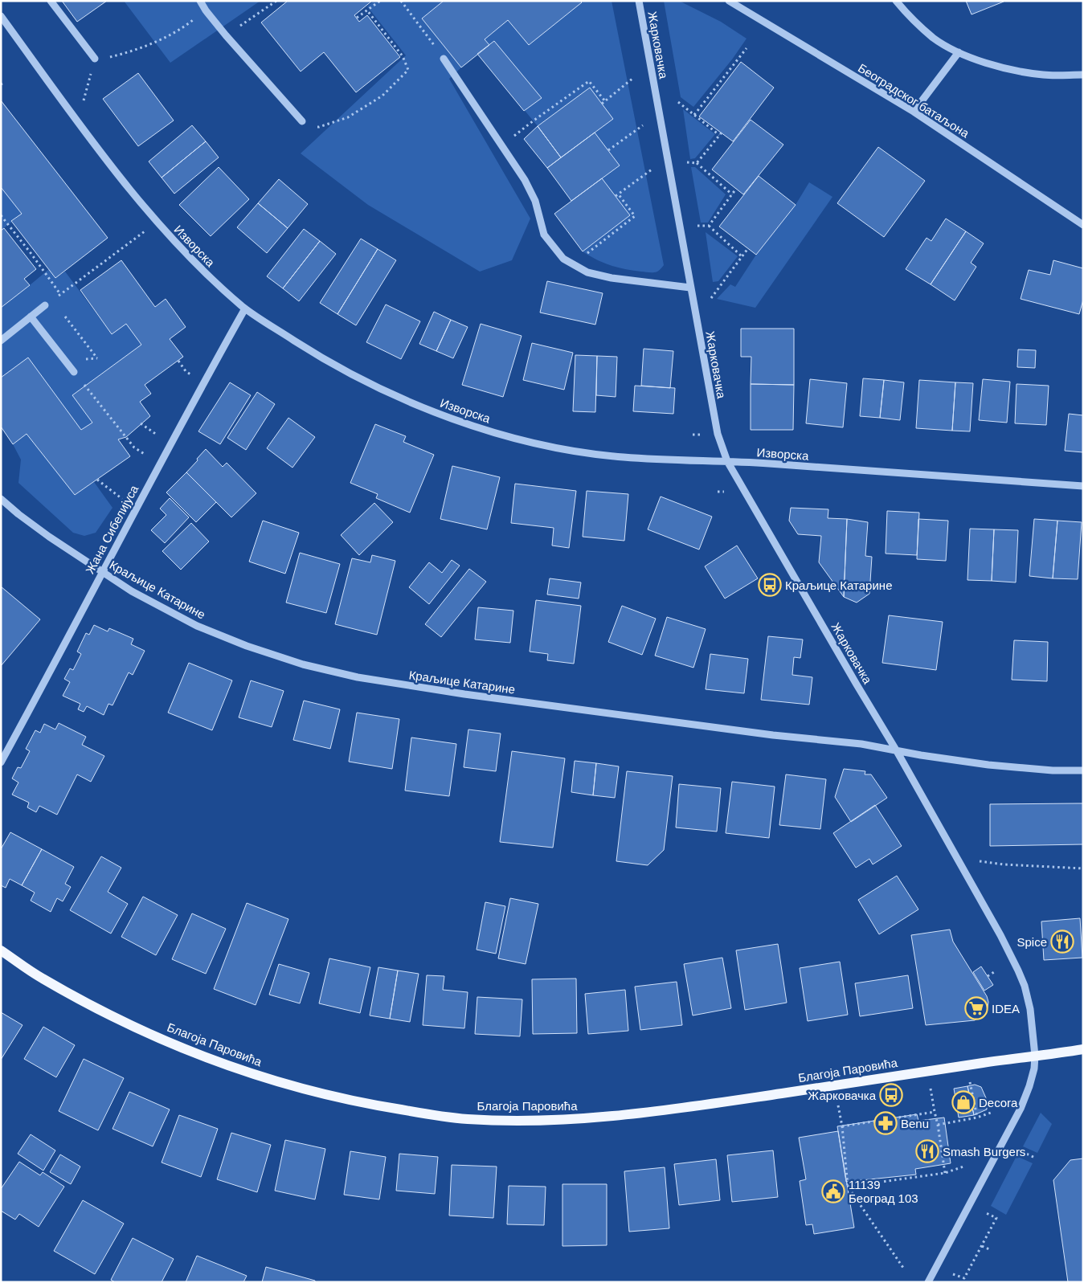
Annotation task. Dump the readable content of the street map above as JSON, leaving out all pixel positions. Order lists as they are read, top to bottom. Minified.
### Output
{"streets":{"main road":["Благоја Паровића"],"street":["Жарковачка","Београдског батаљона","Изворска","Жана Сибелијуса","Краљице Катарине"]},"crossings":[["Жарковачка","Изворска"],["Жарковачка","Краљице Катарине"],["Жарковачка","Благоја Паровића"],["Изворска","Жана Сибелијуса"],["Жана Сибелијуса","Краљице Катарине"]],"places":{"bus stop":["Краљице Катарине","Жарковачка"],"restaurant":["Spice","Smash Burgers"],"supermarket":["IDEA"],"shop":["Decora"],"pharmacy":["Benu"],"public building":["11139 Београд 103"]}}
